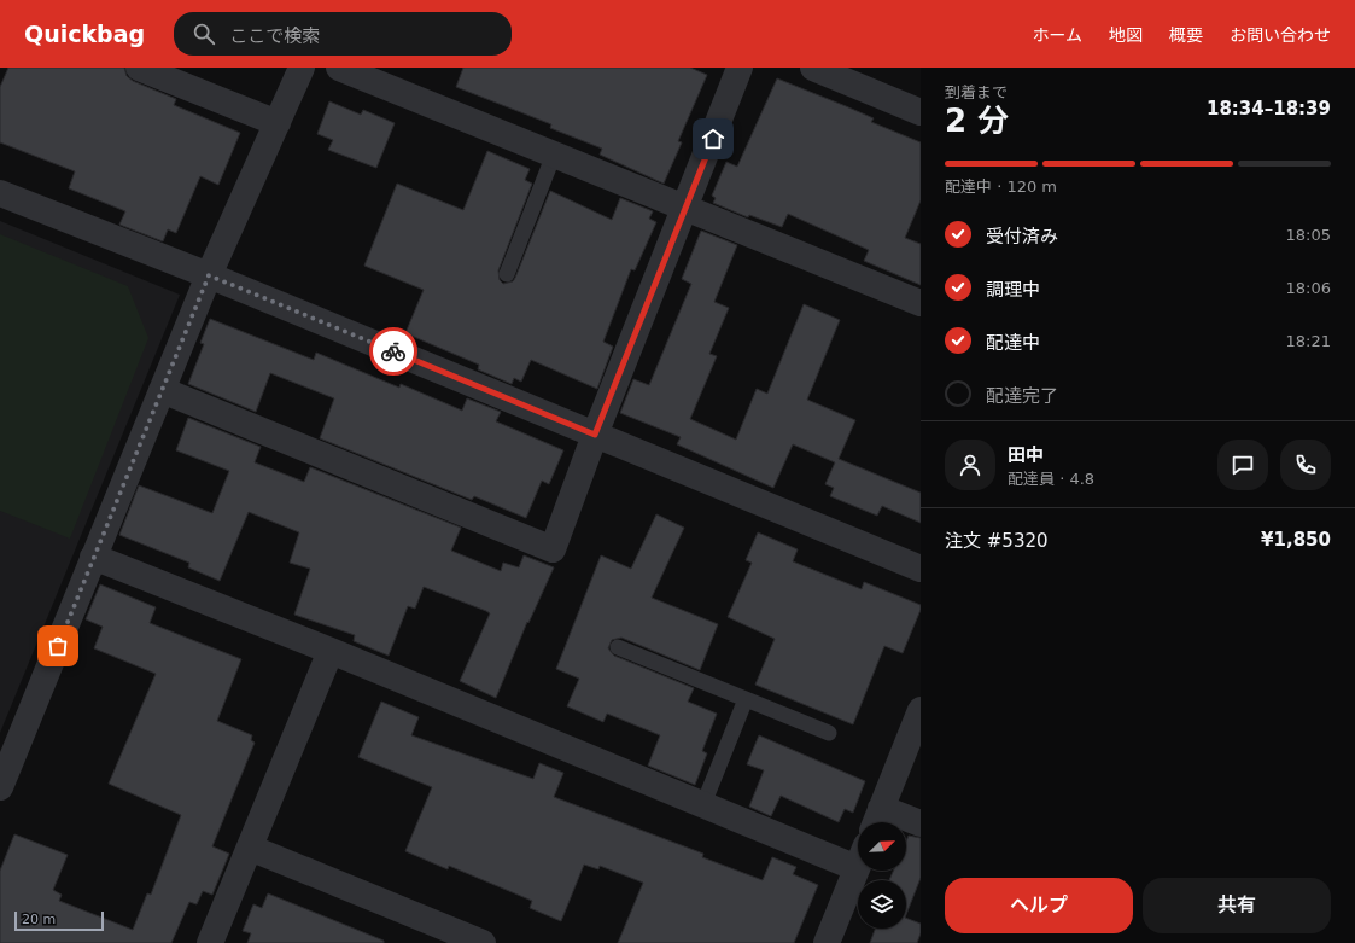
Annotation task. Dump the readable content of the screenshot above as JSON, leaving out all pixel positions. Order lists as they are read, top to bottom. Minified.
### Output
{"scale_bar":"20 m","north":"top right","page":{"header":"Quickbag","search":"ここで検索","nav":["ホーム","地図","概要","お問い合わせ"],"heading":["2 分","到着まで","18:34–18:39"],"panel":["田中","配達員 · 4.8","注文 #5320","¥1,850"],"bar":"配達中 · 120 m","list":[["受付済み","18:05"],["調理中","18:06"],["配達中","18:21"],"配達完了"],"buttons":["ヘルプ","共有"],"scale":"20 m"}}
